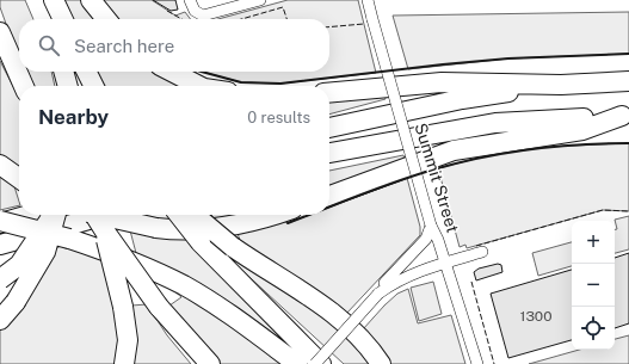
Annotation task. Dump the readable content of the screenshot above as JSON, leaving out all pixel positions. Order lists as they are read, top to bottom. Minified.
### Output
{"streets":{"street":["Summit Street"]},"house_numbers":["1300"],"page":{"search":"Search here","heading":["Nearby","0 results"],"map_buttons":["+","−"]}}
